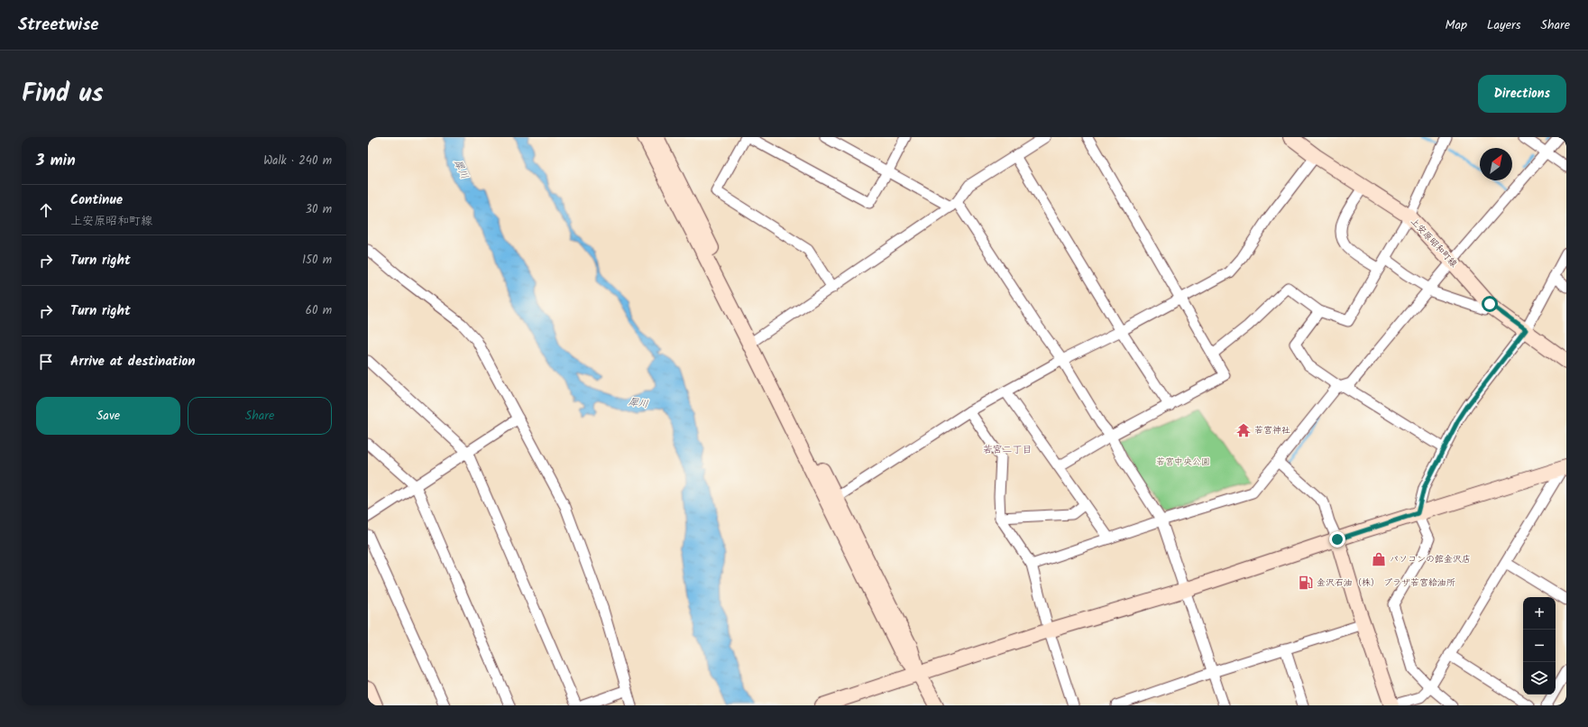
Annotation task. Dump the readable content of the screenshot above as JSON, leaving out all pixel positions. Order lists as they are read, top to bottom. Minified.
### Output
{"streets":{"street":["上安原昭和町線"]},"districts":["若宮二丁目"],"water":["犀川"],"parks":["若宮中央公園"],"places":{"temple":["若宮神社"],"shop":["パソコンの館金沢店"],"fuel station":["金沢石油（株） プラザ若宮給油所"]},"north":"top right","page":{"header":"Streetwise","nav":["Map","Layers","Share"],"title":"Find us","buttons":["Directions",["Save","Share"]],"heading":["3 min","Walk · 240 m"],"list":[["Continue","上安原昭和町線","30 m"],["Turn right","150 m"],["Turn right","60 m"],"Arrive at destination"],"map_buttons":["+","−"]}}
